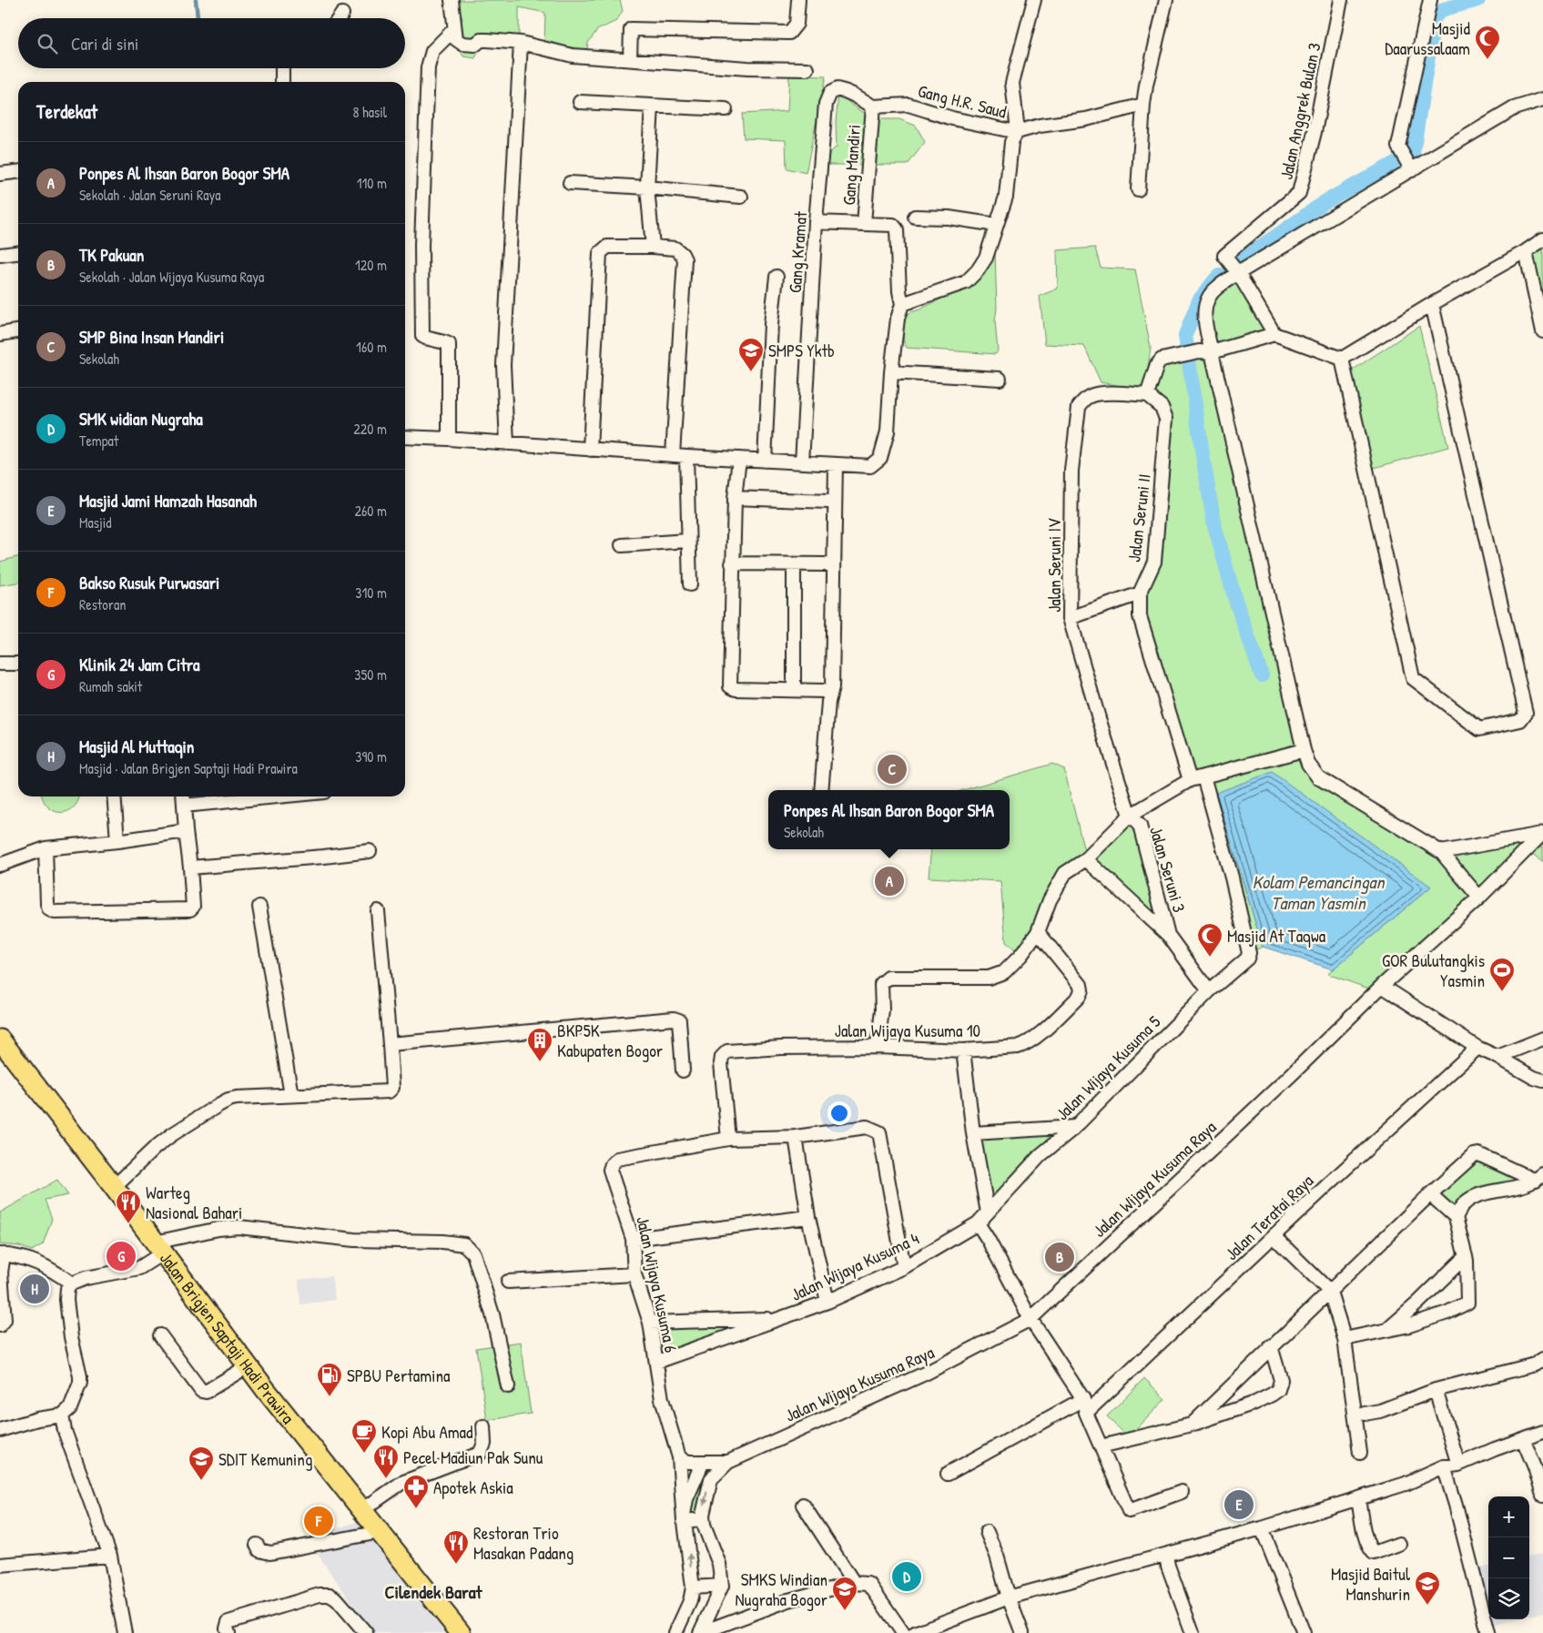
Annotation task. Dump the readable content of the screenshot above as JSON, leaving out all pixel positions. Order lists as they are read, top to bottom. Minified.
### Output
{"streets":{"main road":["Jalan Brigjen Saptaji Hadi Prawira"],"street":["Gang H.R. Saud","Jalan Anggrek Bulan 3","Gang Mandiri","Gang Kramat","Jalan Seruni II","Jalan Seruni IV","Jalan Seruni 3","Jalan Wijaya Kusuma 10","Jalan Wijaya Kusuma 5","Jalan Wijaya Kusuma Raya","Jalan Teratai Raya","Jalan Wijaya Kusuma 4","Jalan Wijaya Kusuma 6"]},"crossings":[["Gang H.R. Saud","Gang Mandiri"],["Gang H.R. Saud","Gang Kramat"],["Gang Mandiri","Gang Kramat"],["Jalan Seruni II","Jalan Seruni IV"],["Jalan Seruni IV","Jalan Seruni 3"],["Jalan Seruni 3","Jalan Wijaya Kusuma 5"],["Jalan Wijaya Kusuma 10","Jalan Wijaya Kusuma 6"],["Jalan Wijaya Kusuma 5","Jalan Wijaya Kusuma 4"],["Jalan Wijaya Kusuma Raya","Jalan Wijaya Kusuma 6"],["Jalan Wijaya Kusuma 4","Jalan Wijaya Kusuma 6"]],"districts":["Cilendek Barat"],"water":["Kolam Pemancingan Taman Yasmin"],"places":{"mosque":["Masjid Daarussalaam","Masjid At Taqwa"],"school or university":["SMPS Yktb","SDIT Kemuning","Masjid Baitul Manshurin","SMKS Windian Nugraha Bogor"],"sports":["GOR Bulutangkis Yasmin"],"building":["BKP5K Kabupaten Bogor"],"restaurant":["Warteg Nasional Bahari","Pecel Madiun Pak Sunu","Restoran Trio Masakan Padang"],"fuel station":["SPBU Pertamina"],"cafe":["Kopi Abu Amad"],"pharmacy":["Apotek Askia"]},"page":{"search":"Cari di sini","heading":["Terdekat","8 hasil"],"list":[{"mark":"A","name":"Ponpes Al Ihsan Baron Bogor SMA","note":"Sekolah · Jalan Seruni Raya","value":"110 m"},{"mark":"B","name":"TK Pakuan","note":"Sekolah · Jalan Wijaya Kusuma Raya","value":"120 m"},{"mark":"C","name":"SMP Bina Insan Mandiri","note":"Sekolah","value":"160 m"},{"mark":"D","name":"SMK widian Nugraha","note":"Tempat","value":"220 m"},{"mark":"E","name":"Masjid Jami Hamzah Hasanah","note":"Masjid","value":"260 m"},{"mark":"F","name":"Bakso Rusuk Purwasari","note":"Restoran","value":"310 m"},{"mark":"G","name":"Klinik 24 Jam Citra","note":"Rumah sakit","value":"350 m"},{"mark":"H","name":"Masjid Al Muttaqin","note":"Masjid · Jalan Brigjen Saptaji Hadi Prawira","value":"390 m"}],"pins":["C","A","G","B","H","E","F","D"],"popup":["Ponpes Al Ihsan Baron Bogor SMA","Sekolah"],"map_buttons":["+","−"]}}
